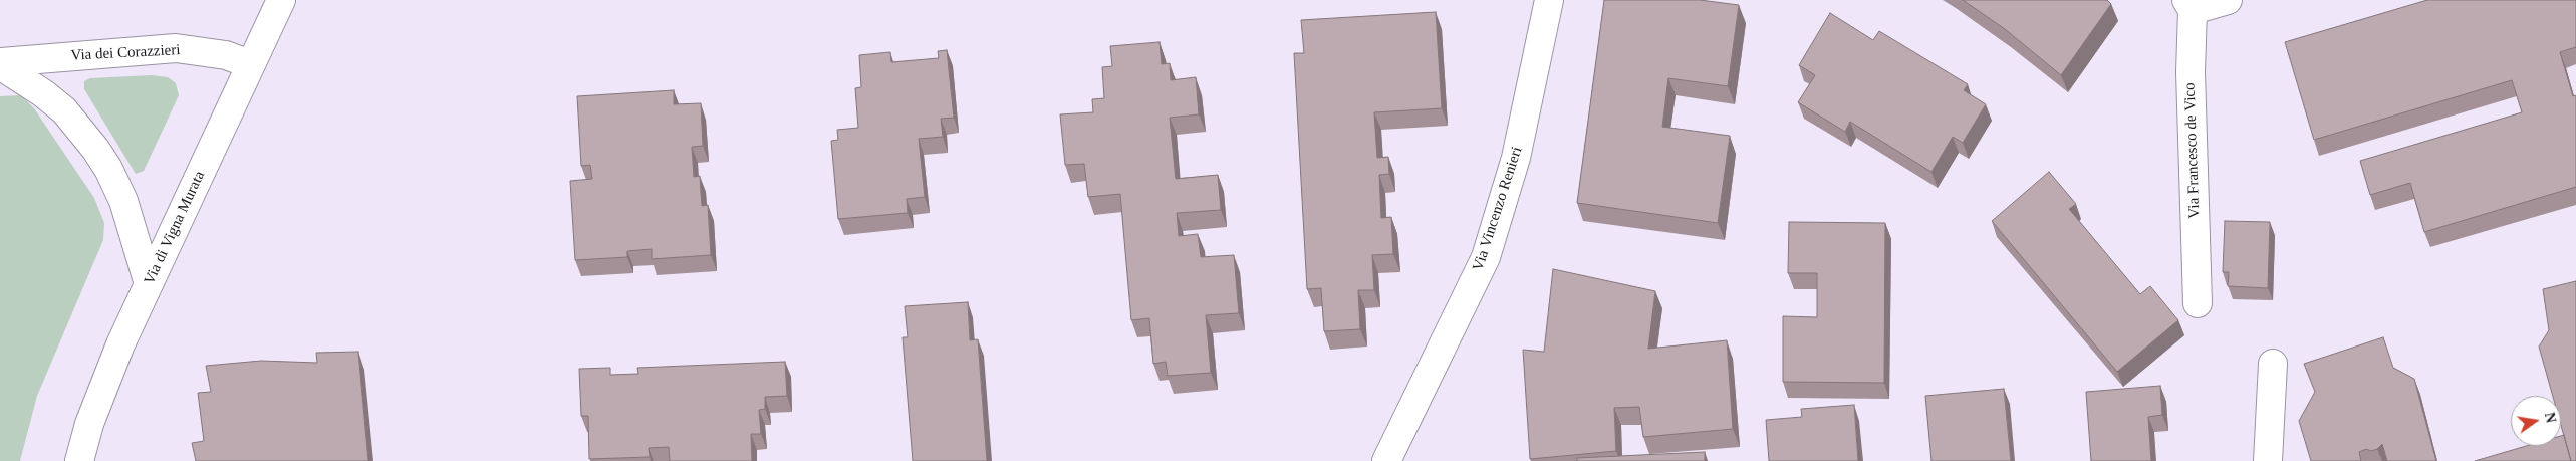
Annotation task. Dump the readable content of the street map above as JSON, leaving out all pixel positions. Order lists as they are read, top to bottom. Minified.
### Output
{"streets":{"main road":["Via dei Corazzieri","Via Francesco de Vico","Via Vincenzo Renieri","Via di Vigna Murata"]},"crossings":[["Via dei Corazzieri","Via di Vigna Murata"]],"north":"right"}
